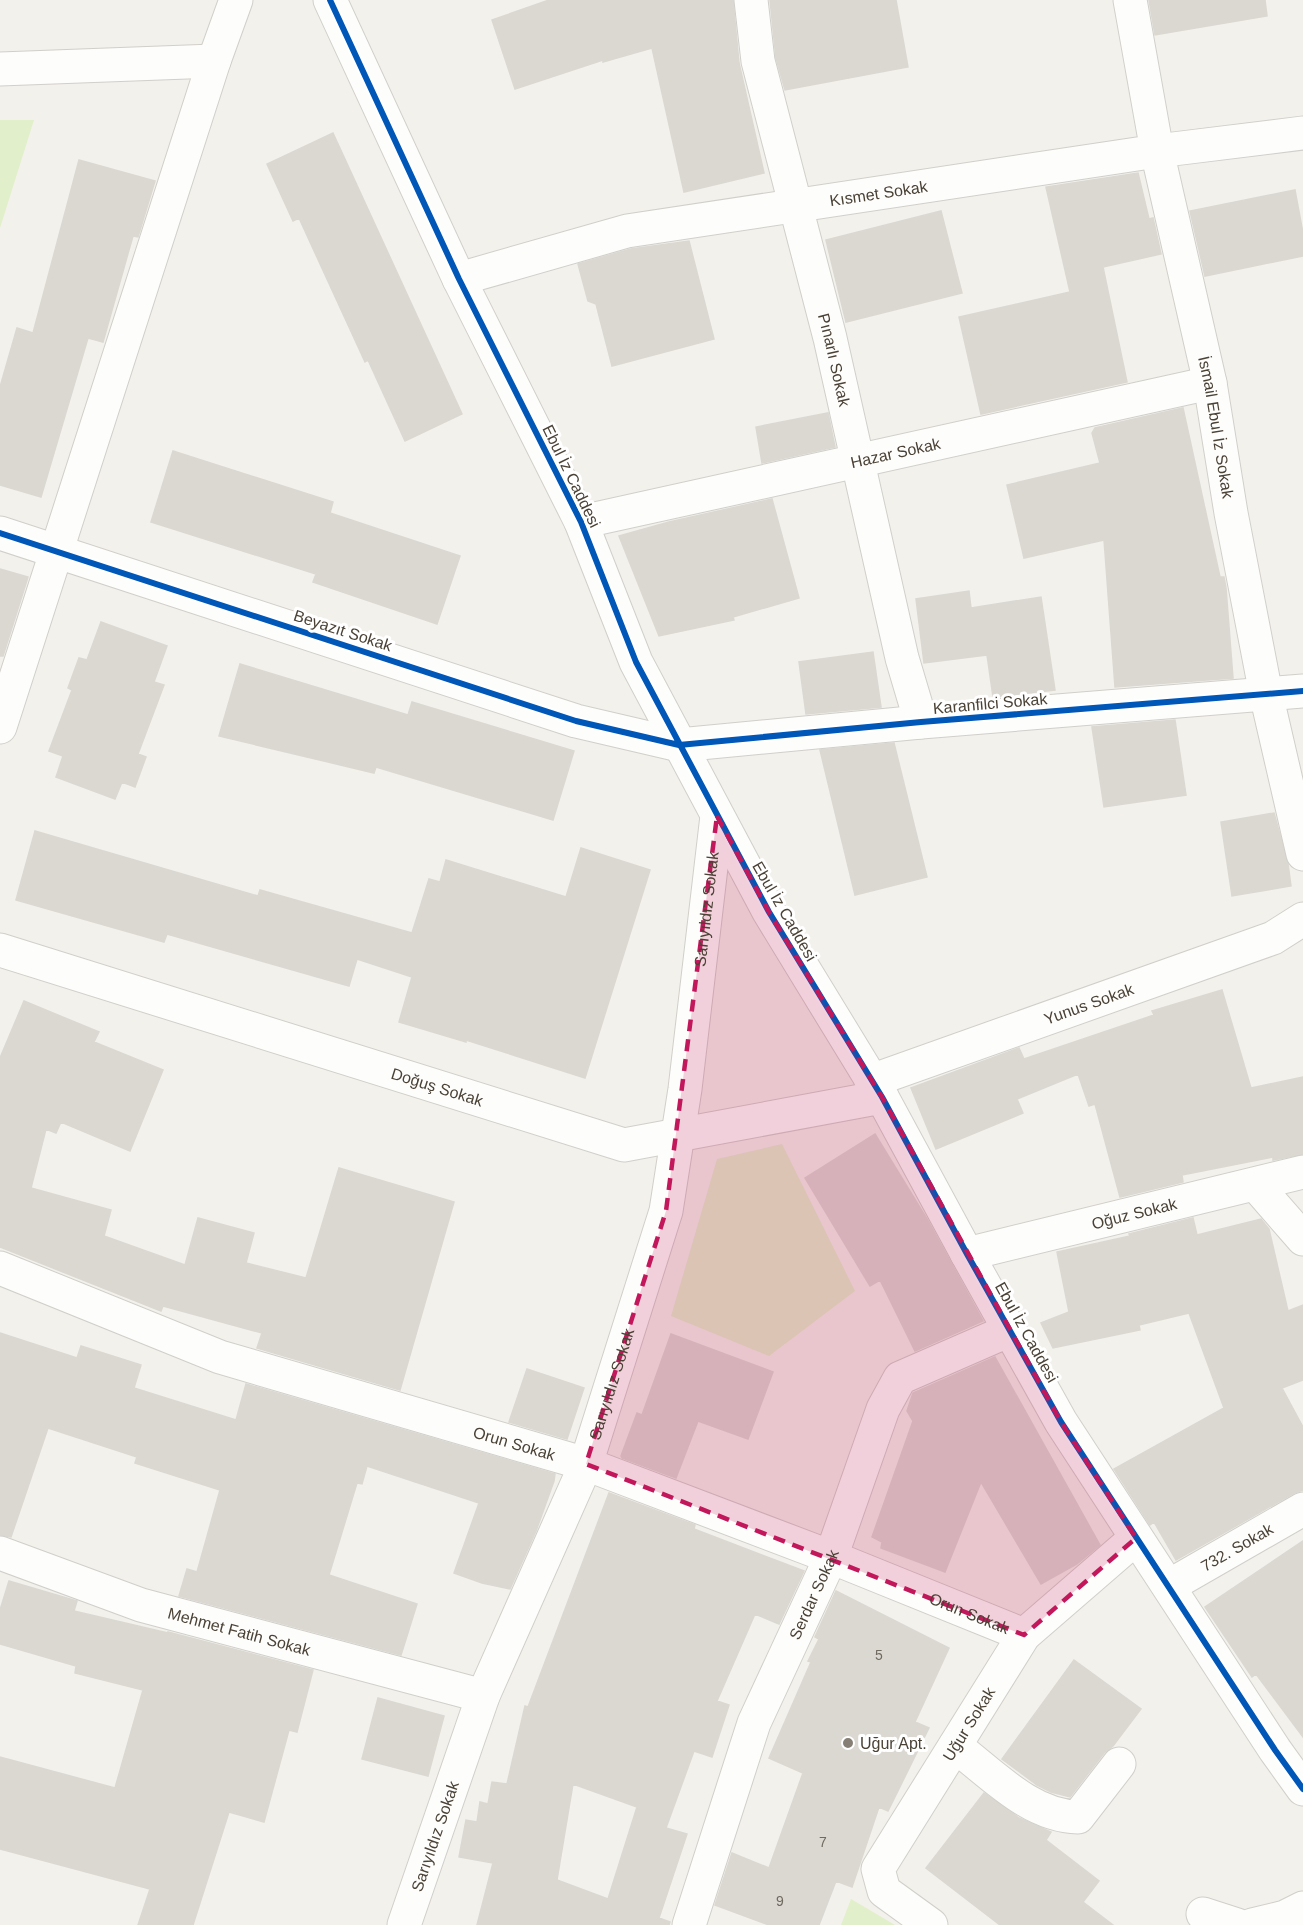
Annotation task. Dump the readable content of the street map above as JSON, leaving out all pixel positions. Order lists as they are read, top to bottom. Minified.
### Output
{"streets":{"street":["Kısmet Sokak","Pınarlı Sokak","İsmail Ebul İz Sokak","Hazar Sokak","Ebul İz Caddesi","Beyazıt Sokak","Karanfilci Sokak","Sarıyıldız Sokak","Yunus Sokak","Doğuş Sokak","Oğuz Sokak","Orun Sokak","732. Sokak","Serdar Sokak","Mehmet Fatih Sokak","Uğur Sokak"]},"crossings":[["Kısmet Sokak","Pınarlı Sokak"],["Kısmet Sokak","İsmail Ebul İz Sokak"],["Kısmet Sokak","Ebul İz Caddesi"],["Pınarlı Sokak","Hazar Sokak"],["Pınarlı Sokak","Karanfilci Sokak"],["İsmail Ebul İz Sokak","Hazar Sokak"],["İsmail Ebul İz Sokak","Karanfilci Sokak"],["Hazar Sokak","Ebul İz Caddesi"],["Ebul İz Caddesi","Beyazıt Sokak"],["Ebul İz Caddesi","Karanfilci Sokak"],["Ebul İz Caddesi","Sarıyıldız Sokak"],["Ebul İz Caddesi","Yunus Sokak"],["Ebul İz Caddesi","Doğuş Sokak"],["Ebul İz Caddesi","Oğuz Sokak"],["Ebul İz Caddesi","732. Sokak"],["Ebul İz Caddesi","Serdar Sokak"],["Ebul İz Caddesi","Uğur Sokak"],["Beyazıt Sokak","Karanfilci Sokak"],["Sarıyıldız Sokak","Doğuş Sokak"],["Sarıyıldız Sokak","Orun Sokak"],["Sarıyıldız Sokak","Mehmet Fatih Sokak"],["Yunus Sokak","Doğuş Sokak"],["Orun Sokak","Serdar Sokak"],["Orun Sokak","Uğur Sokak"]],"places":["Uğur Apt."],"house_numbers":["5","7","9"]}
